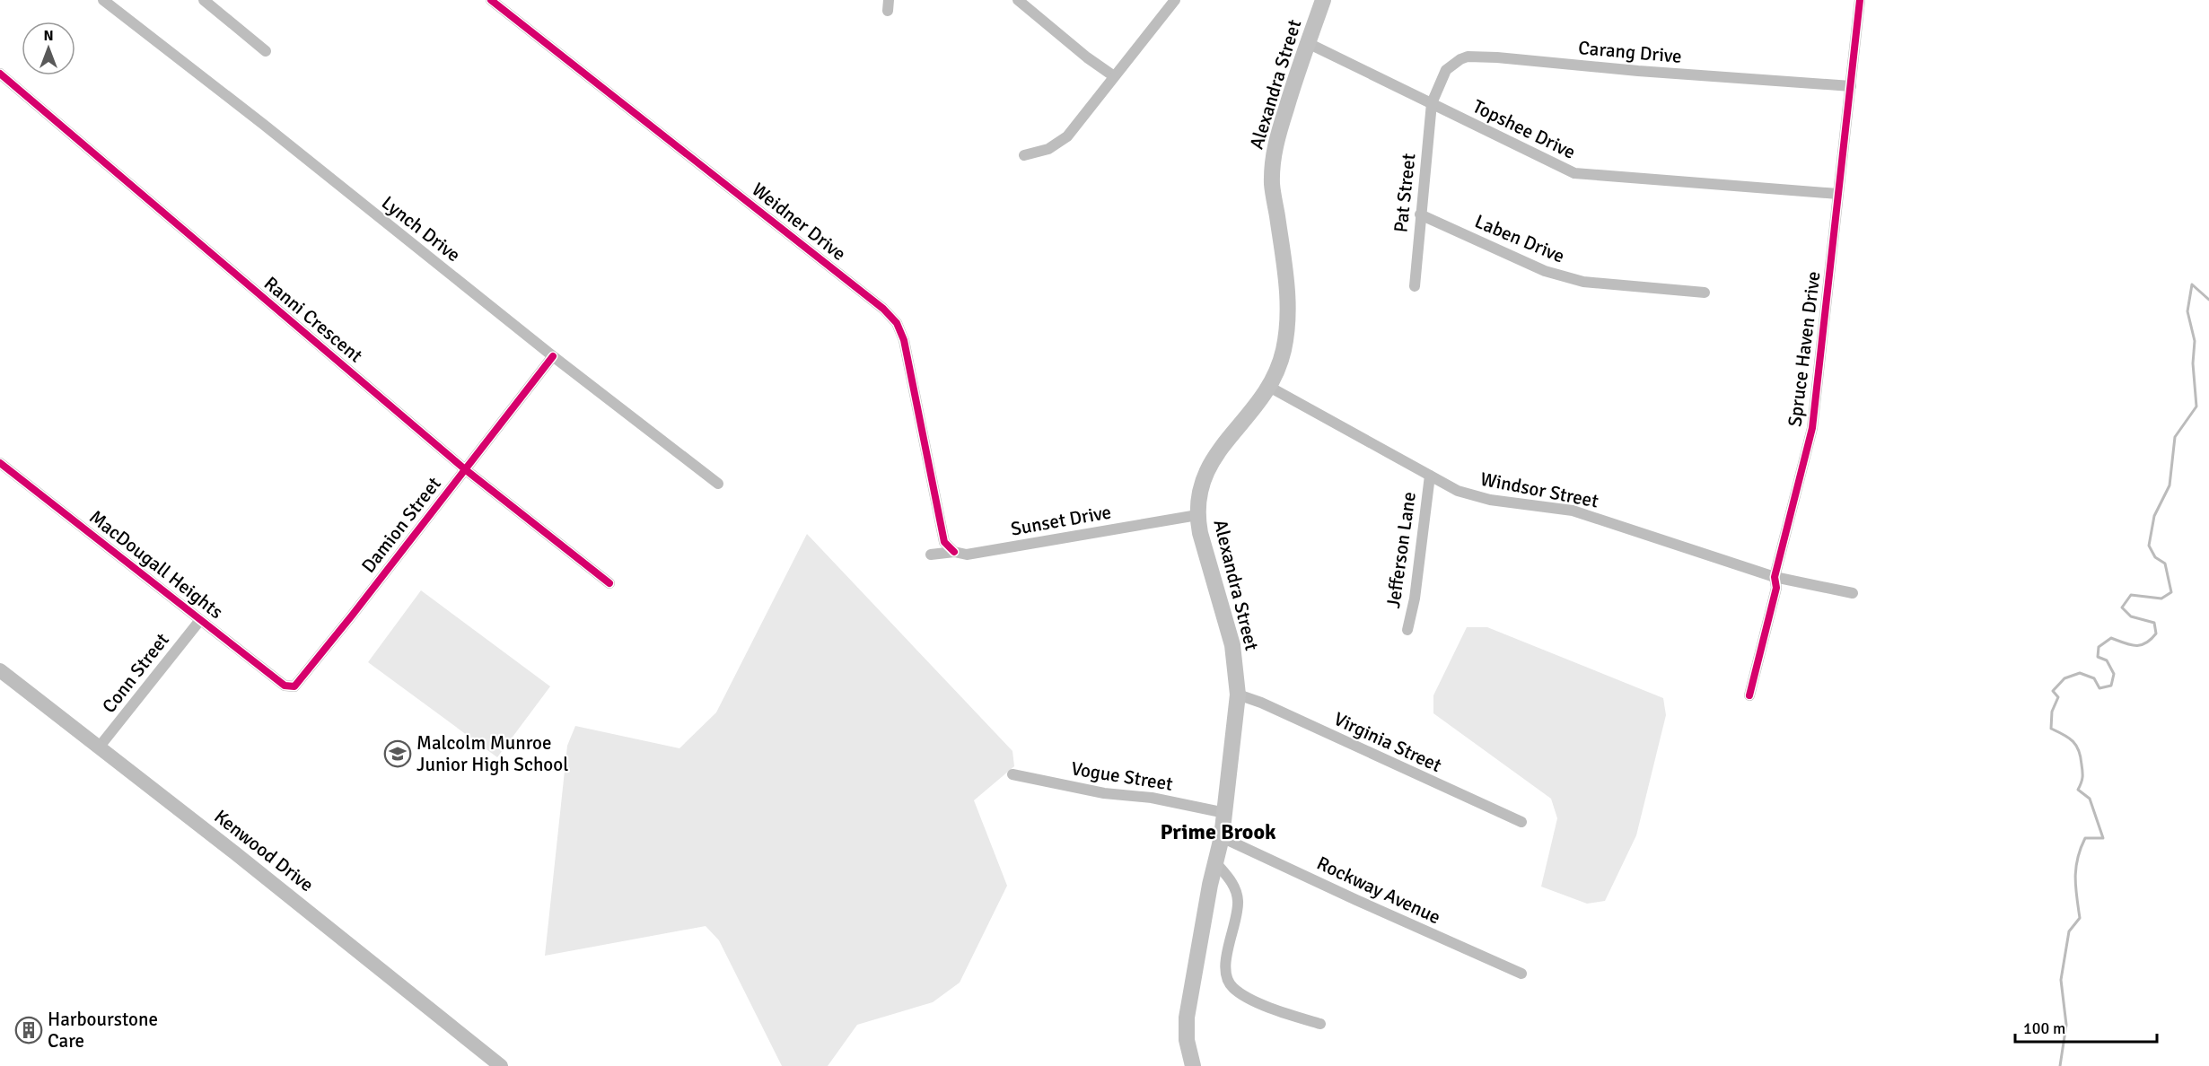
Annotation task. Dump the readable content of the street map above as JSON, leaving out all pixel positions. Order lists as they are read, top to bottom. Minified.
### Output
{"streets":{"main road":["Alexandra Street"],"street":["Carang Drive","Topshee Drive","Pat Street","Weidner Drive","Lynch Drive","Laben Drive","Ranni Crescent","Spruce Haven Drive","Windsor Street","Sunset Drive","Damion Street","Jefferson Lane","MacDougall Heights","Conn Street","Virginia Street","Vogue Street","Kenwood Drive","Rockway Avenue"]},"crossings":[["Carang Drive","Topshee Drive"],["Carang Drive","Pat Street"],["Carang Drive","Spruce Haven Drive"],["Alexandra Street","Topshee Drive"],["Alexandra Street","Windsor Street"],["Alexandra Street","Sunset Drive"],["Alexandra Street","Virginia Street"],["Alexandra Street","Vogue Street"],["Alexandra Street","Rockway Avenue"],["Topshee Drive","Pat Street"],["Topshee Drive","Spruce Haven Drive"],["Pat Street","Laben Drive"],["Weidner Drive","Sunset Drive"],["Lynch Drive","Damion Street"],["Ranni Crescent","Damion Street"],["Spruce Haven Drive","Windsor Street"],["Windsor Street","Jefferson Lane"],["Damion Street","MacDougall Heights"],["MacDougall Heights","Conn Street"],["Conn Street","Kenwood Drive"]],"districts":["Prime Brook"],"places":{"school or university":["Malcolm Munroe Junior High School"],"building":["Harbourstone Care"]},"scale_bar":"100 m","north":"top"}
